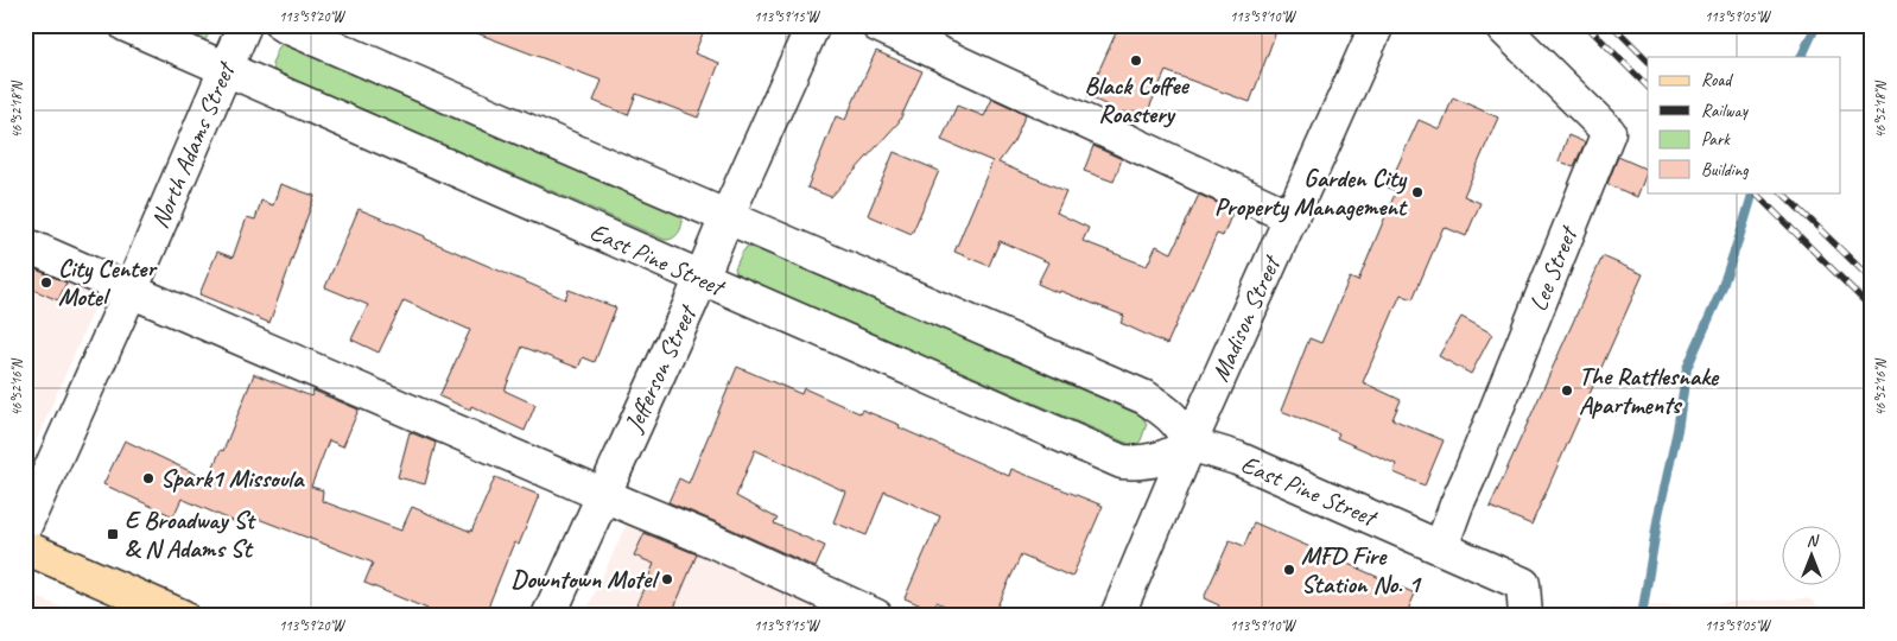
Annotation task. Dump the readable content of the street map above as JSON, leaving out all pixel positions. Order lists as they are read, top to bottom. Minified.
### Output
{"streets":{"street":["North Adams Street","East Pine Street","Lee Street","Madison Street","Jefferson Street"]},"crossings":[["North Adams Street","East Pine Street"],["East Pine Street","Lee Street"],["East Pine Street","Madison Street"],["East Pine Street","Jefferson Street"]],"places":{"other":["Black Coffee Roastery","Garden City Property Management","City Center Motel","The Rattlesnake Apartments","Spark1 Missoula","MFD Fire Station No. 1","Downtown Motel"],"transit":["E Broadway St & N Adams St"]},"legend":["Road","Railway","Park","Building"],"north":"top","coordinates":["113°59'20\"W","113°59'15\"W","113°59'10\"W","113°59'05\"W","46°52'18\"N","46°52'16\"N"]}
